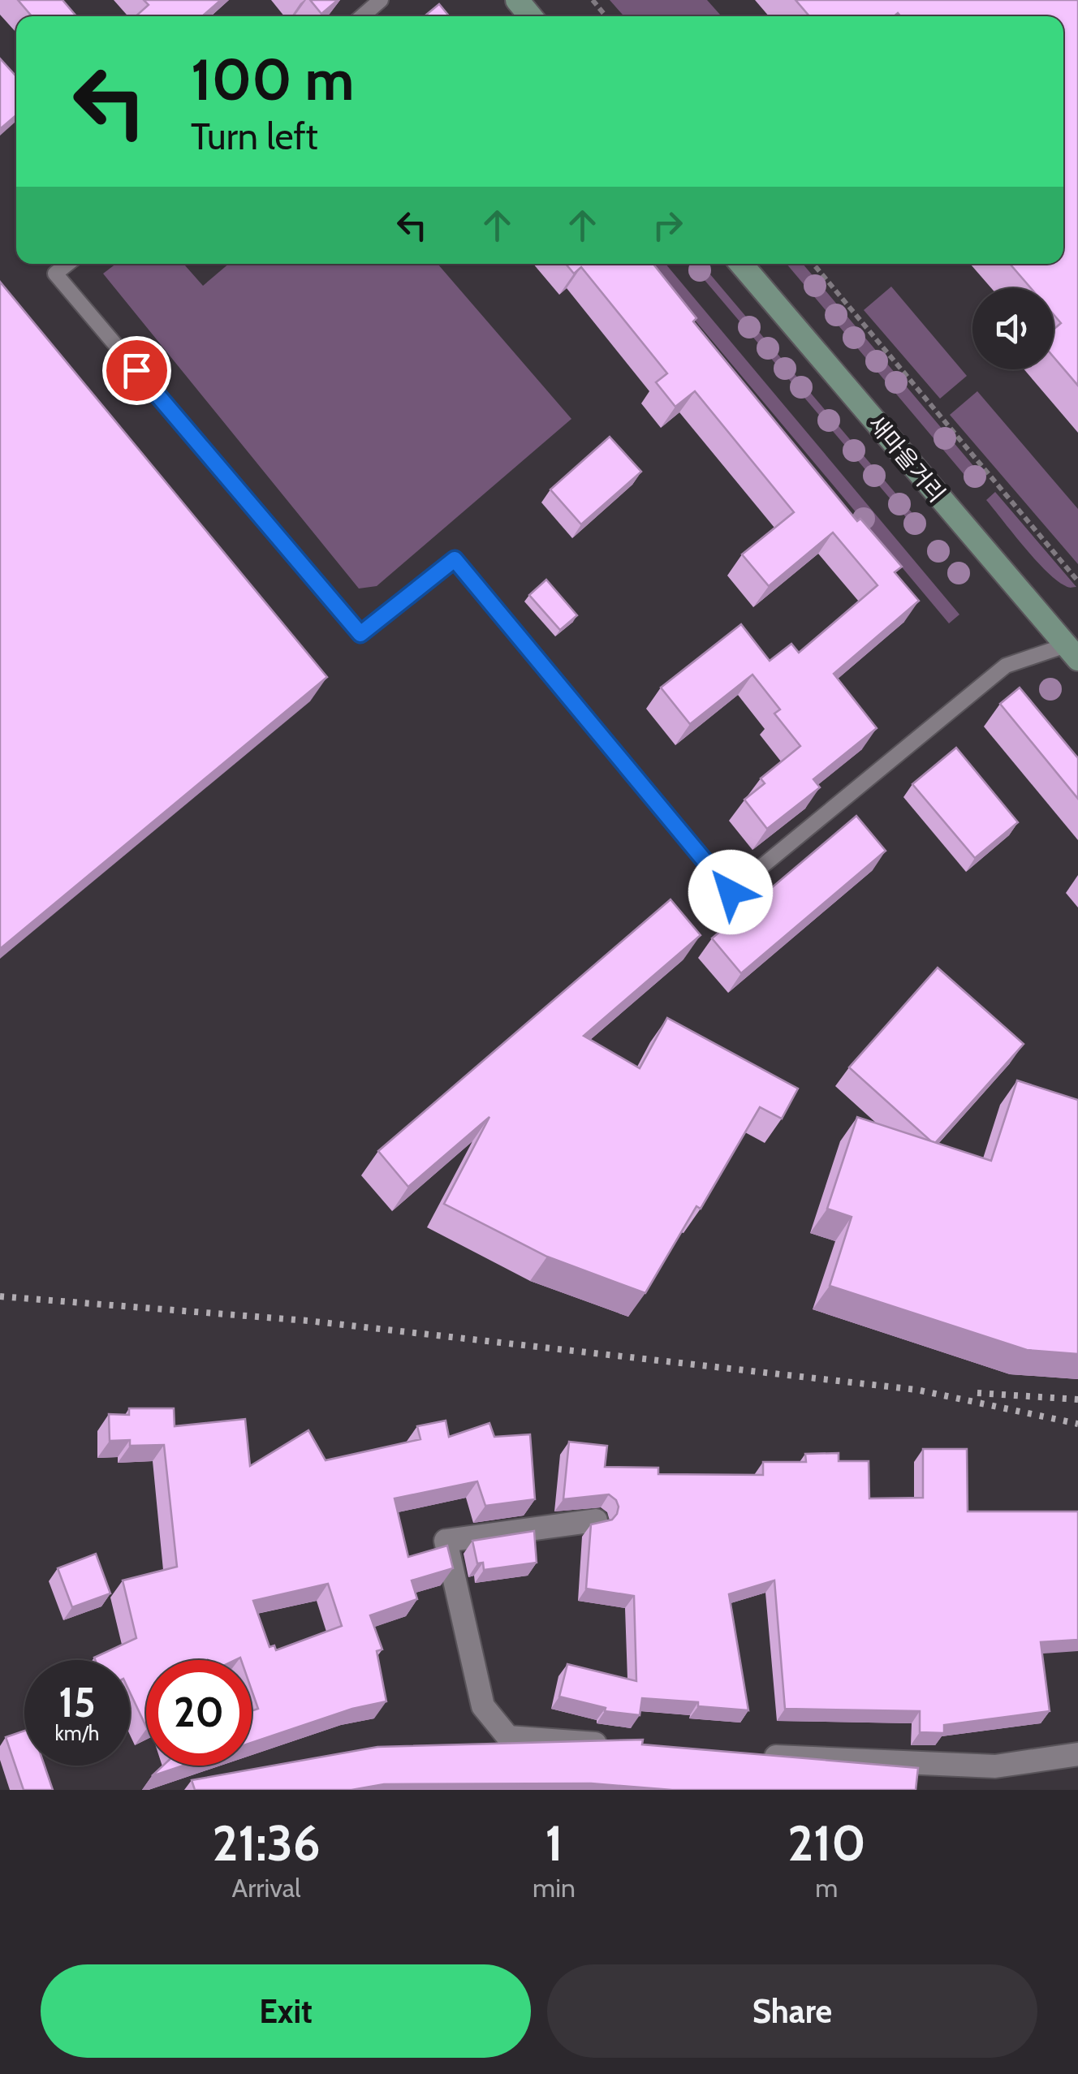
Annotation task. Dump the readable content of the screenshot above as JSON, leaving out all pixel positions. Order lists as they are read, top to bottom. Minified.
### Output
{"streets":{"main road":["새마을거리"]},"page":{"turn":["100 m","Turn left"],"speed":"15 km/h","limit":"20","eta":["21:36","Arrival","1","min","210","m"],"buttons":["Exit","Share"]}}
